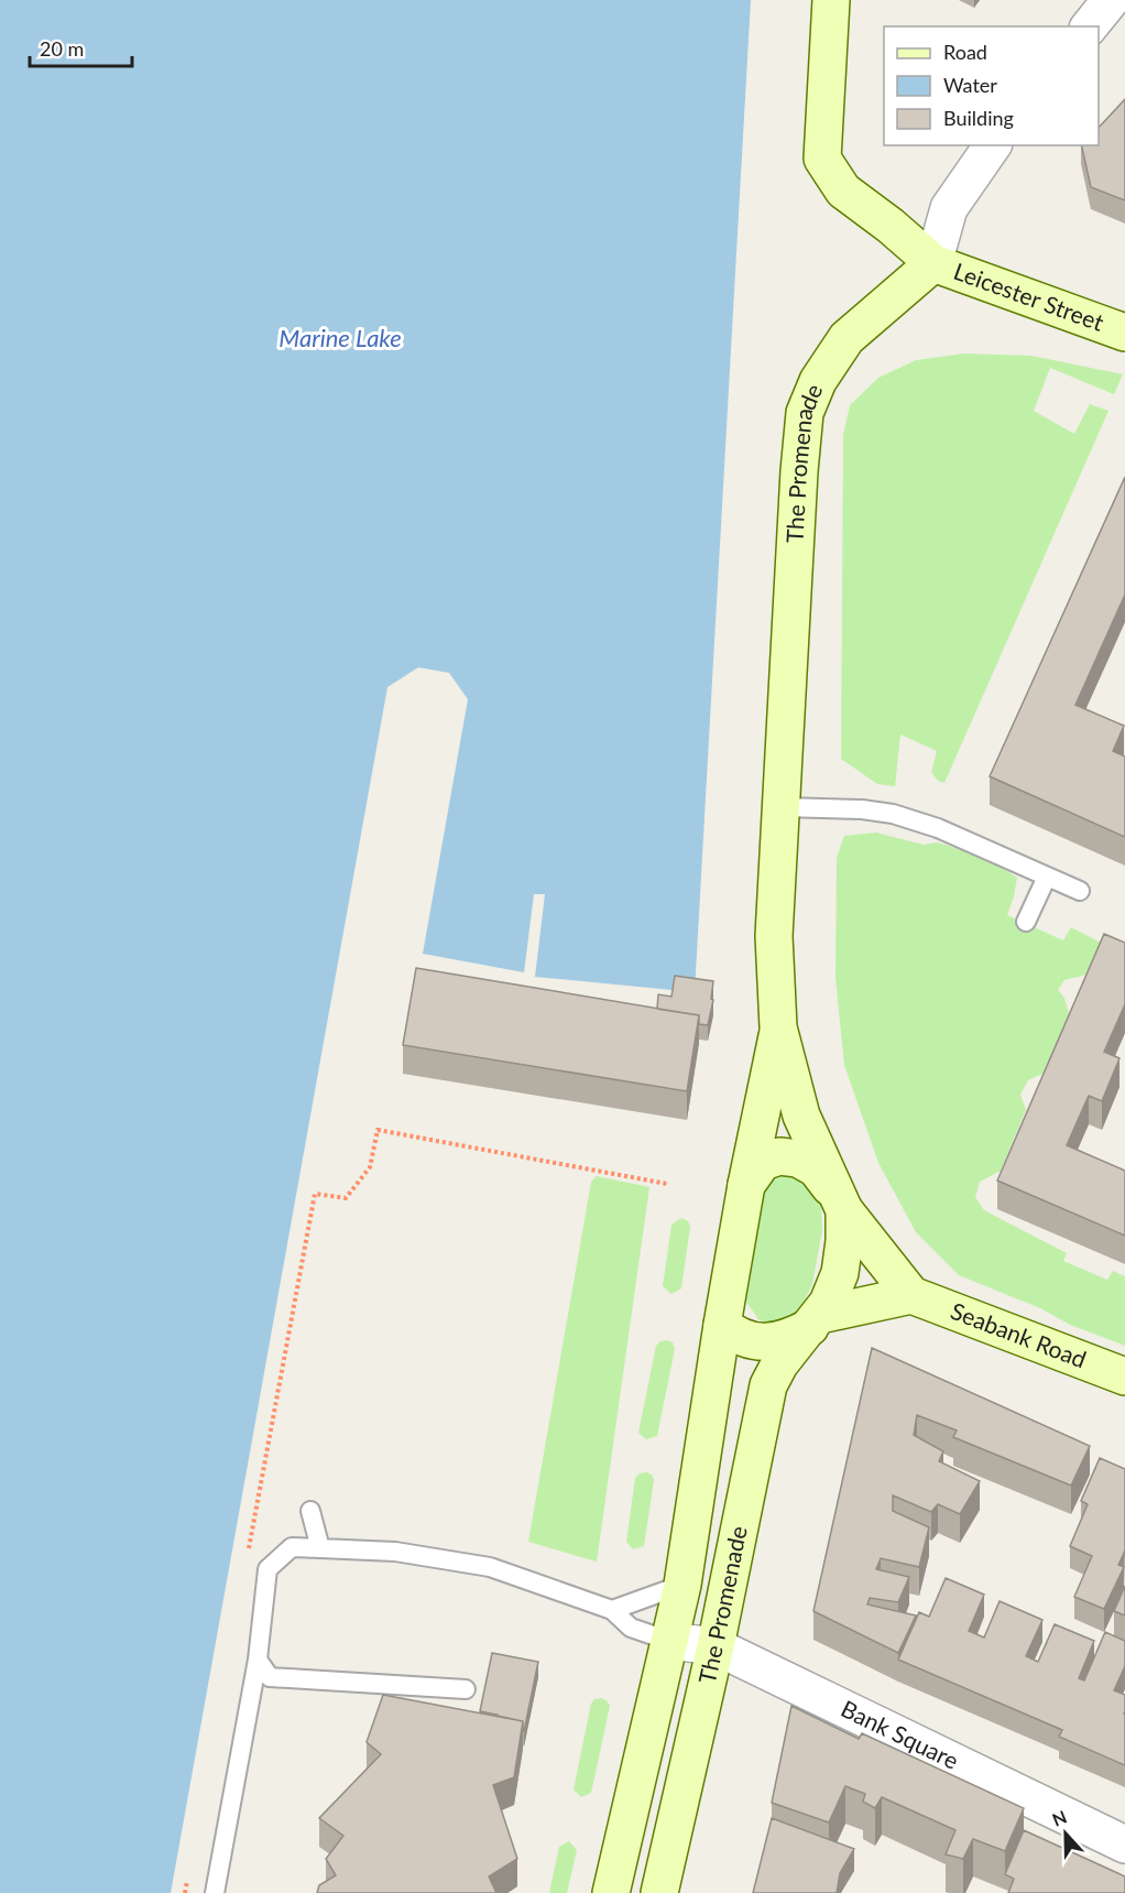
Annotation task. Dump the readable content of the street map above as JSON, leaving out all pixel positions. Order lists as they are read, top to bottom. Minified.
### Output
{"streets":{"main road":["Leicester Street","The Promenade","Seabank Road"],"street":["Bank Square"]},"crossings":[["Leicester Street","The Promenade"],["The Promenade","Bank Square"]],"water":["Marine Lake"],"legend":["Road","Water","Building"],"scale_bar":"20 m","north":"top"}
